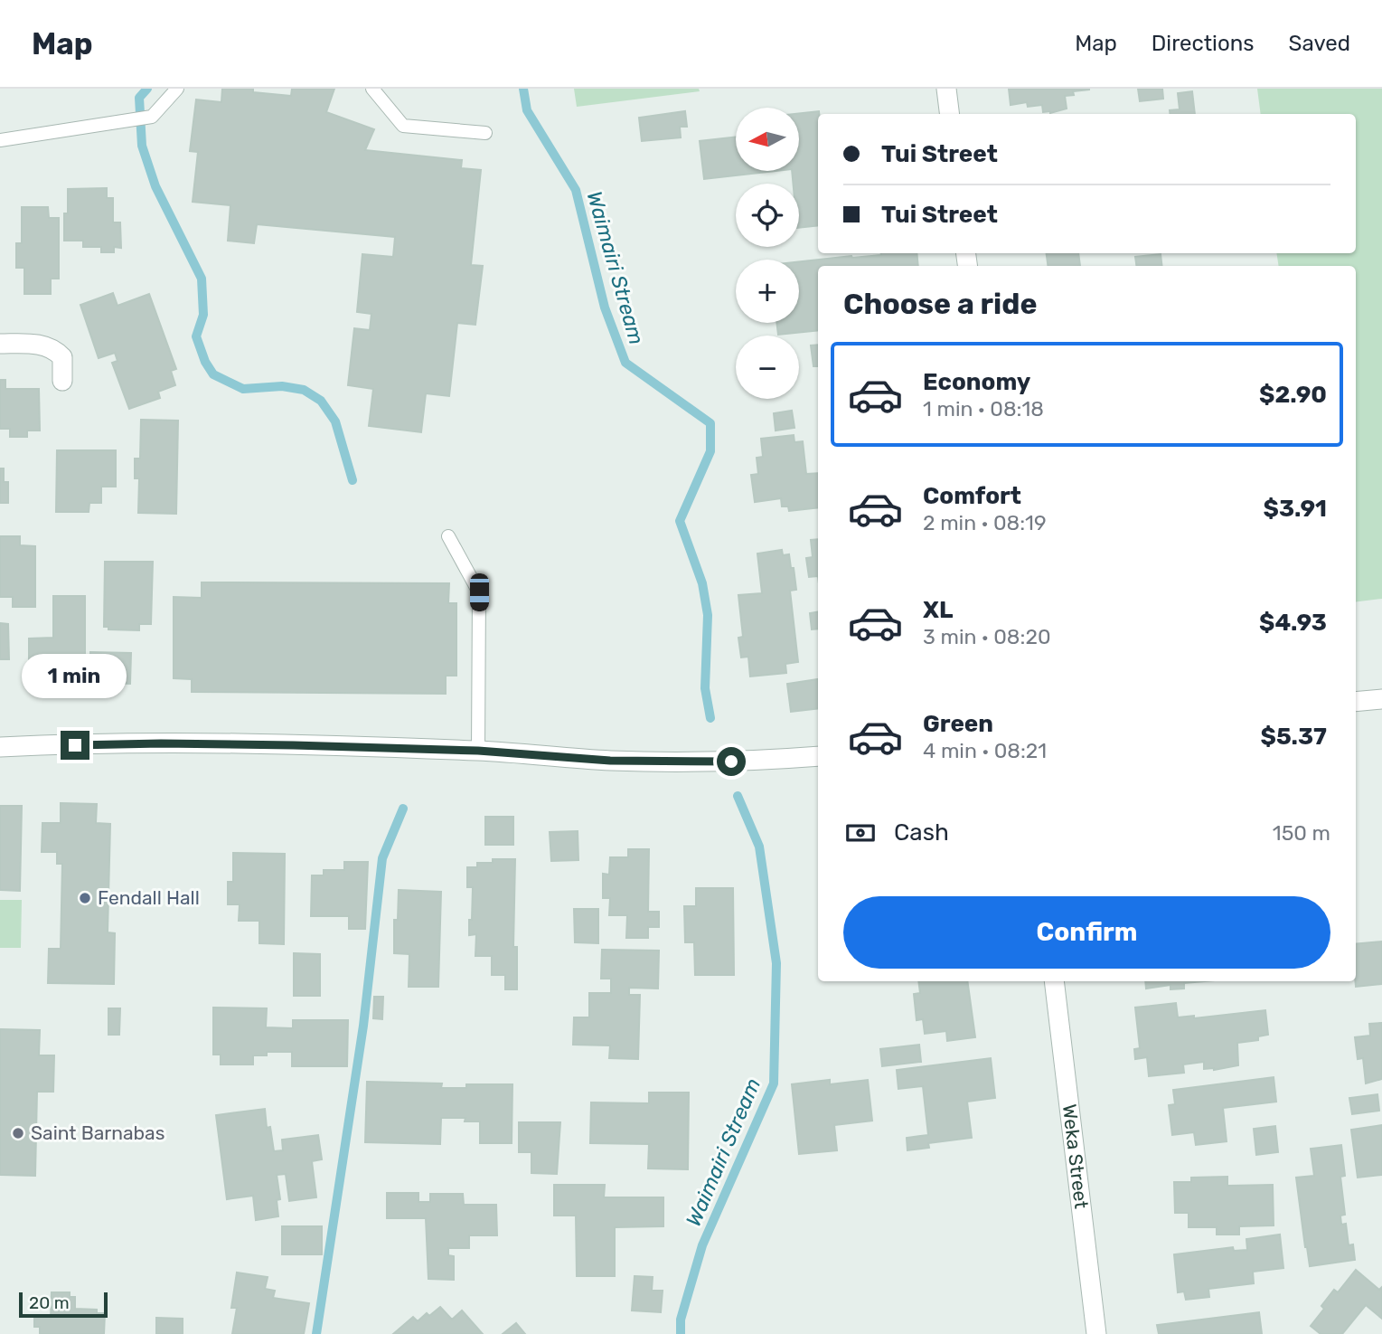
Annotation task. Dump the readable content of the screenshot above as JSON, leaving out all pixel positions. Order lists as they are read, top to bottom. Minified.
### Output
{"streets":{"street":["Weka Street"]},"water":["Waimairi Stream"],"places":["Fendall Hall","Saint Barnabas"],"scale_bar":"20 m","north":"left","page":{"header":"Map","nav":["Map","Directions","Saved"],"map_buttons":["+","−"],"banner":["Tui Street","Tui Street"],"heading":"Choose a ride","list":[{"name":"Economy","note":"1 min · 08:18","value":"$2.90"},{"name":"Comfort","note":"2 min · 08:19","value":"$3.91"},{"name":"XL","note":"3 min · 08:20","value":"$4.93"},{"name":"Green","note":"4 min · 08:21","value":"$5.37"}],"bubble":"1 min","pay":["Cash","150 m"],"buttons":"Confirm","scale":"20 m"}}
